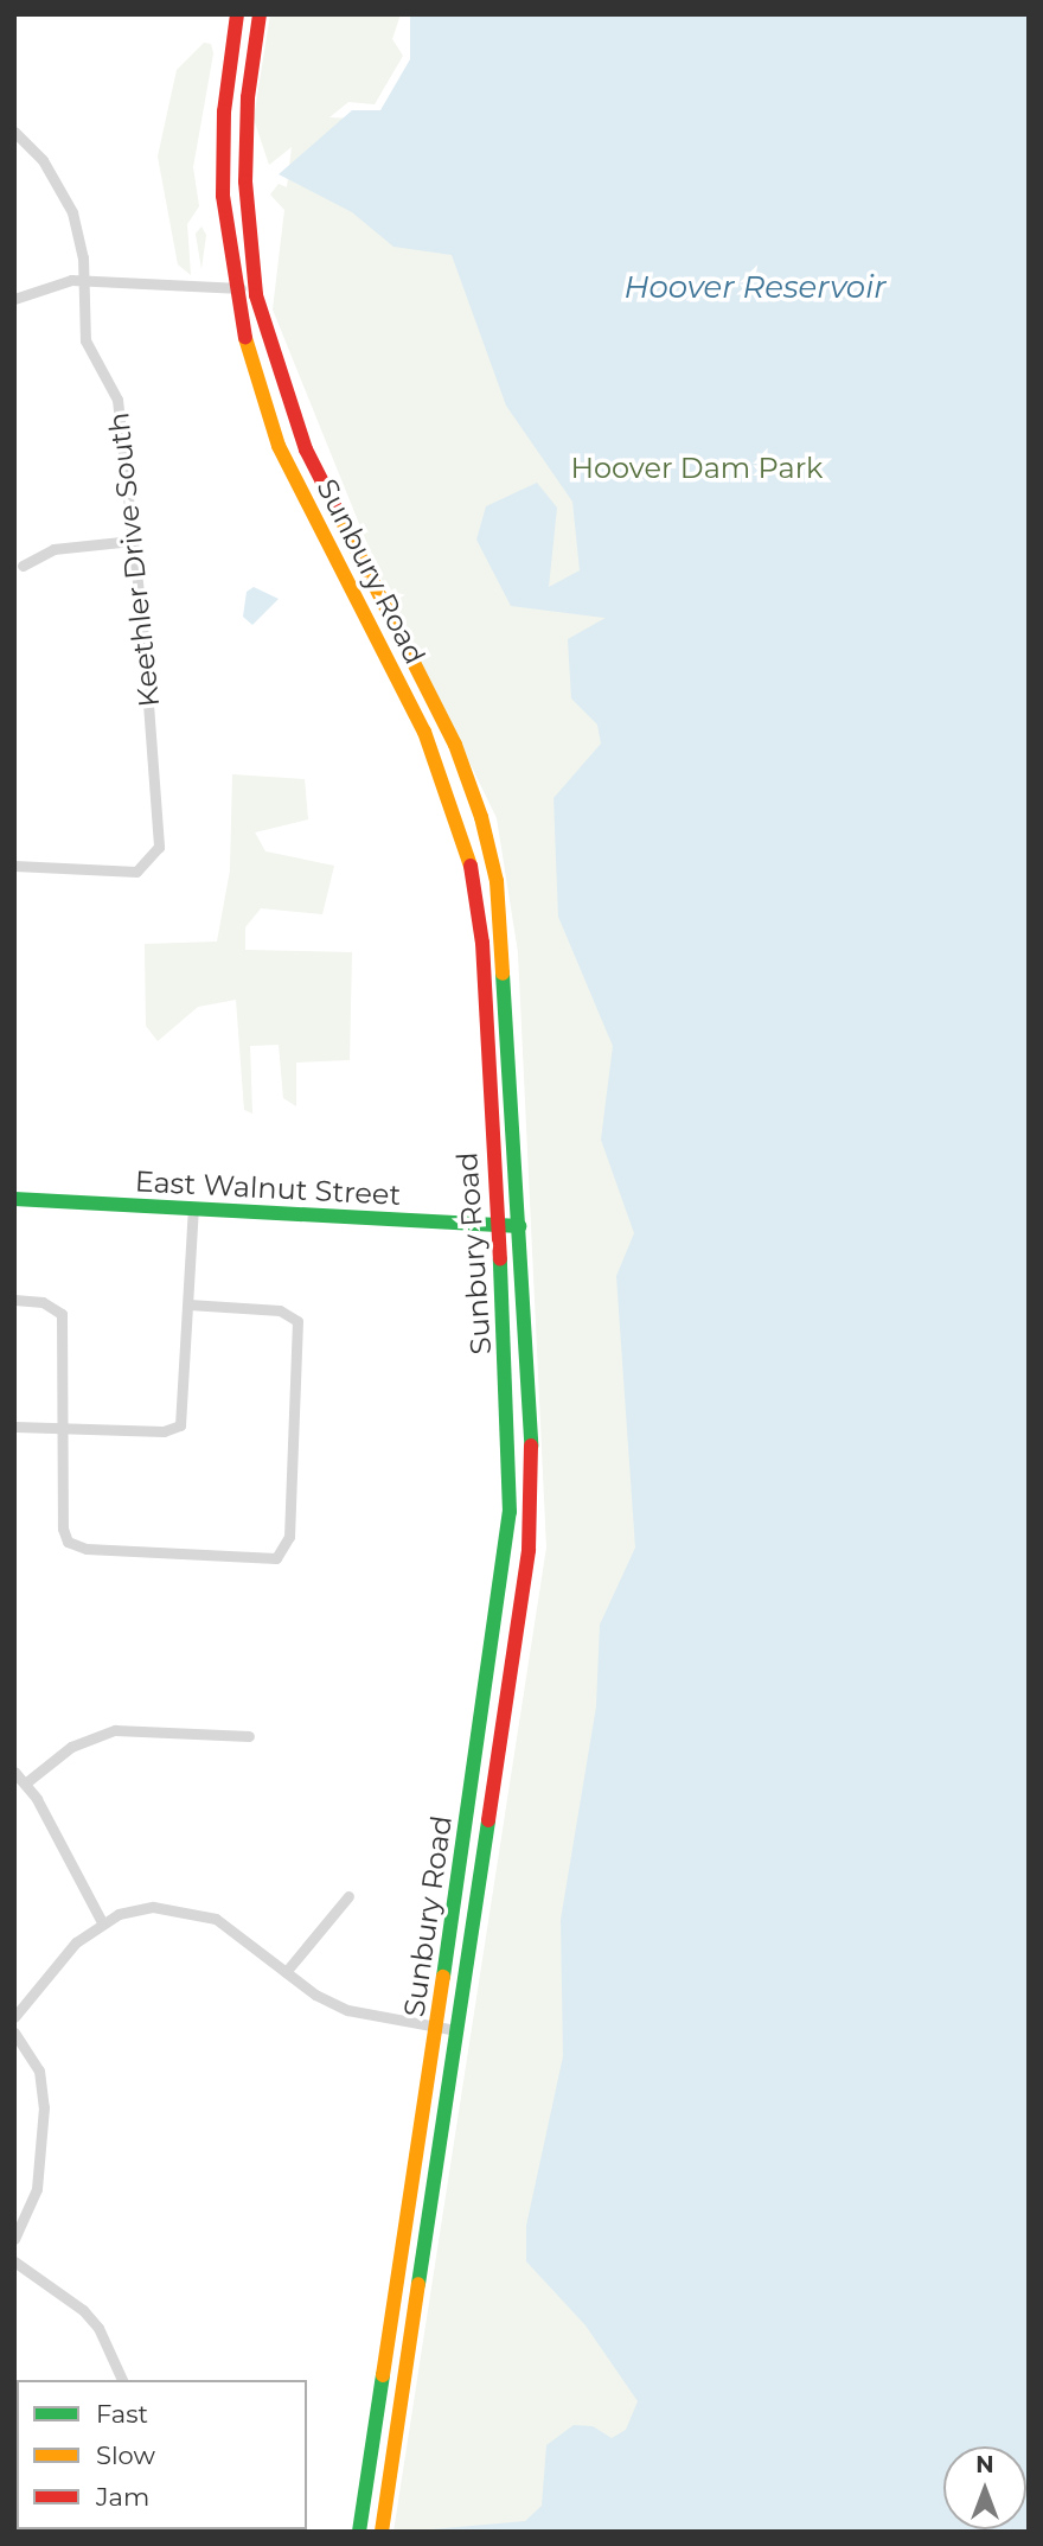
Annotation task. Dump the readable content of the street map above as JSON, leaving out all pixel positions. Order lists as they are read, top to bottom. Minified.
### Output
{"streets":{"main road":["Sunbury Road","East Walnut Street"],"street":["Keethler Drive South"]},"crossings":[["Sunbury Road","East Walnut Street"]],"water":["Hoover Reservoir"],"parks":["Hoover Dam Park"],"legend":["Fast","Slow","Jam"],"north":"top"}
